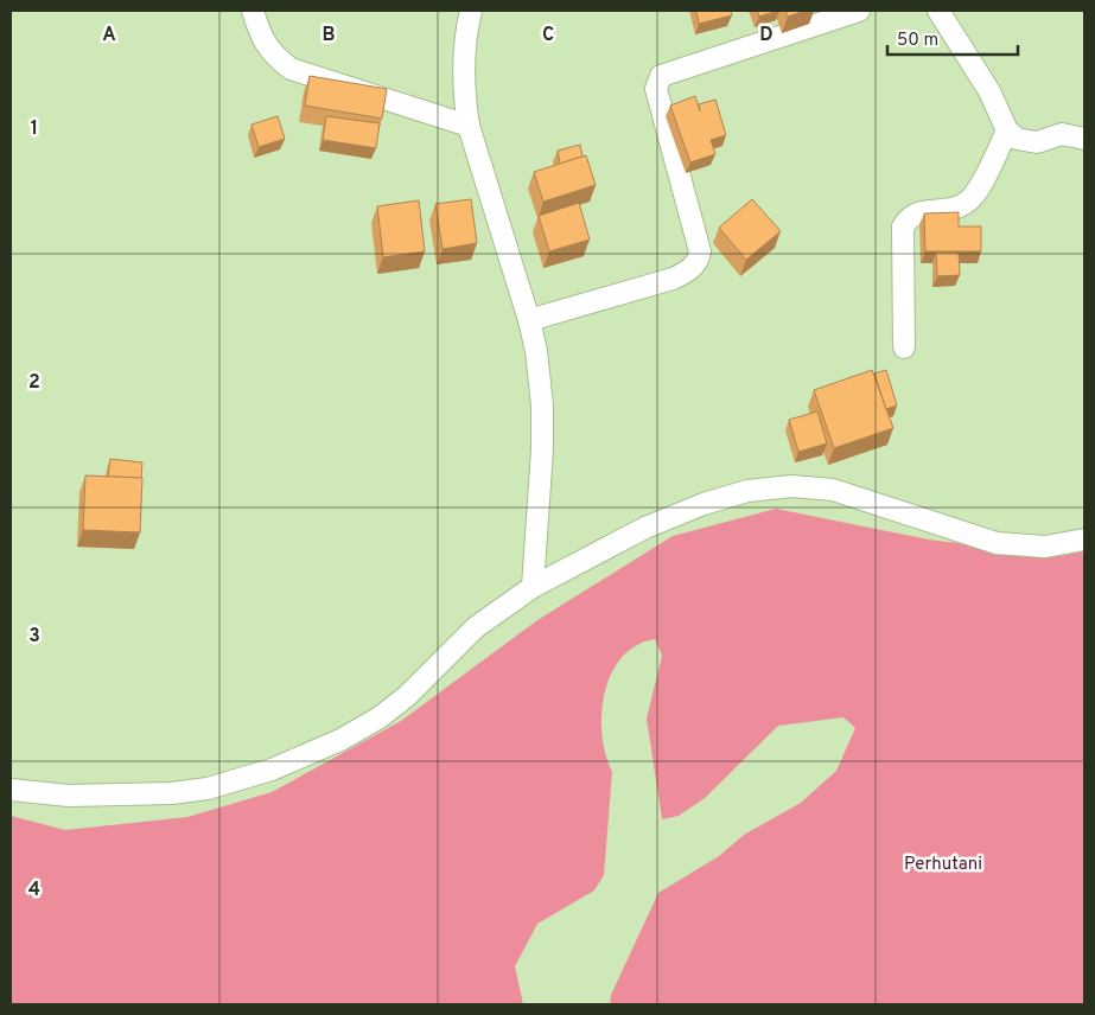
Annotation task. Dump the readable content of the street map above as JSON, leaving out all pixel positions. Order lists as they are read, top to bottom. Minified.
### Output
{"parks":["Perhutani"],"scale_bar":"50 m","grid":{"columns":["A","B","C","D"],"rows":["1","2","3","4"]}}
